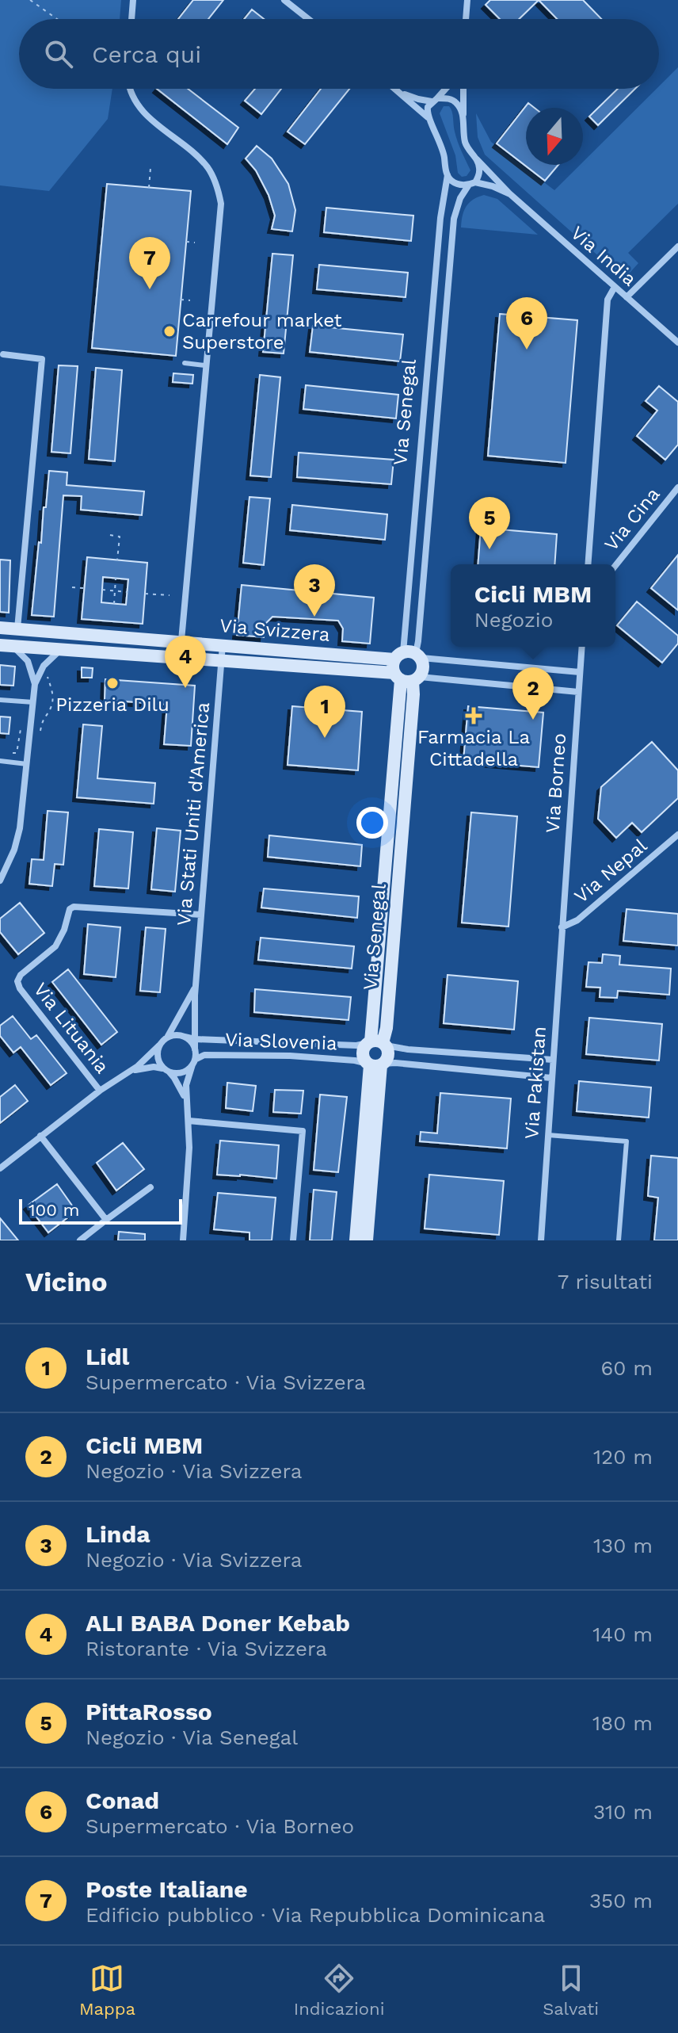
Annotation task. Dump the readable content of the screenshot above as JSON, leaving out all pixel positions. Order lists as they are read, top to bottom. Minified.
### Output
{"streets":{"main road":["Via Senegal","Via Svizzera"],"street":["Via India","Via Cina","Via Borneo","Via Stati Uniti d'America","Via Nepal","Via Lituania","Via Slovenia","Via Pakistan"]},"crossings":[["Via India","Via Senegal"],["Via Senegal","Via Svizzera"],["Via Senegal","Via Slovenia"],["Via Svizzera","Via Borneo"],["Via Svizzera","Via Stati Uniti d'America"],["Via Borneo","Via Nepal"],["Via Borneo","Via Pakistan"],["Via Stati Uniti d'America","Via Lituania"],["Via Stati Uniti d'America","Via Slovenia"],["Via Nepal","Via Pakistan"],["Via Slovenia","Via Pakistan"]],"places":{"other":["Carrefour market Superstore","Pizzeria Dilu"],"health":["Farmacia La Cittadella"]},"scale_bar":"100 m","north":"bottom","page":{"search":"Cerca qui","pins":["7","6","5","3","4","2","1"],"popup":["Cicli MBM","Negozio"],"scale":"100 m","heading":["Vicino","7 risultati"],"list":[{"mark":"1","name":"Lidl","note":"Supermercato · Via Svizzera","value":"60 m"},{"mark":"2","name":"Cicli MBM","note":"Negozio · Via Svizzera","value":"120 m"},{"mark":"3","name":"Linda","note":"Negozio · Via Svizzera","value":"130 m"},{"mark":"4","name":"ALI BABA Doner Kebab","note":"Ristorante · Via Svizzera","value":"140 m"},{"mark":"5","name":"PittaRosso","note":"Negozio · Via Senegal","value":"180 m"},{"mark":"6","name":"Conad","note":"Supermercato · Via Borneo","value":"310 m"},{"mark":"7","name":"Poste Italiane","note":"Edificio pubblico · Via Repubblica Dominicana","value":"350 m"}],"nav":["Mappa","Indicazioni","Salvati"]}}
